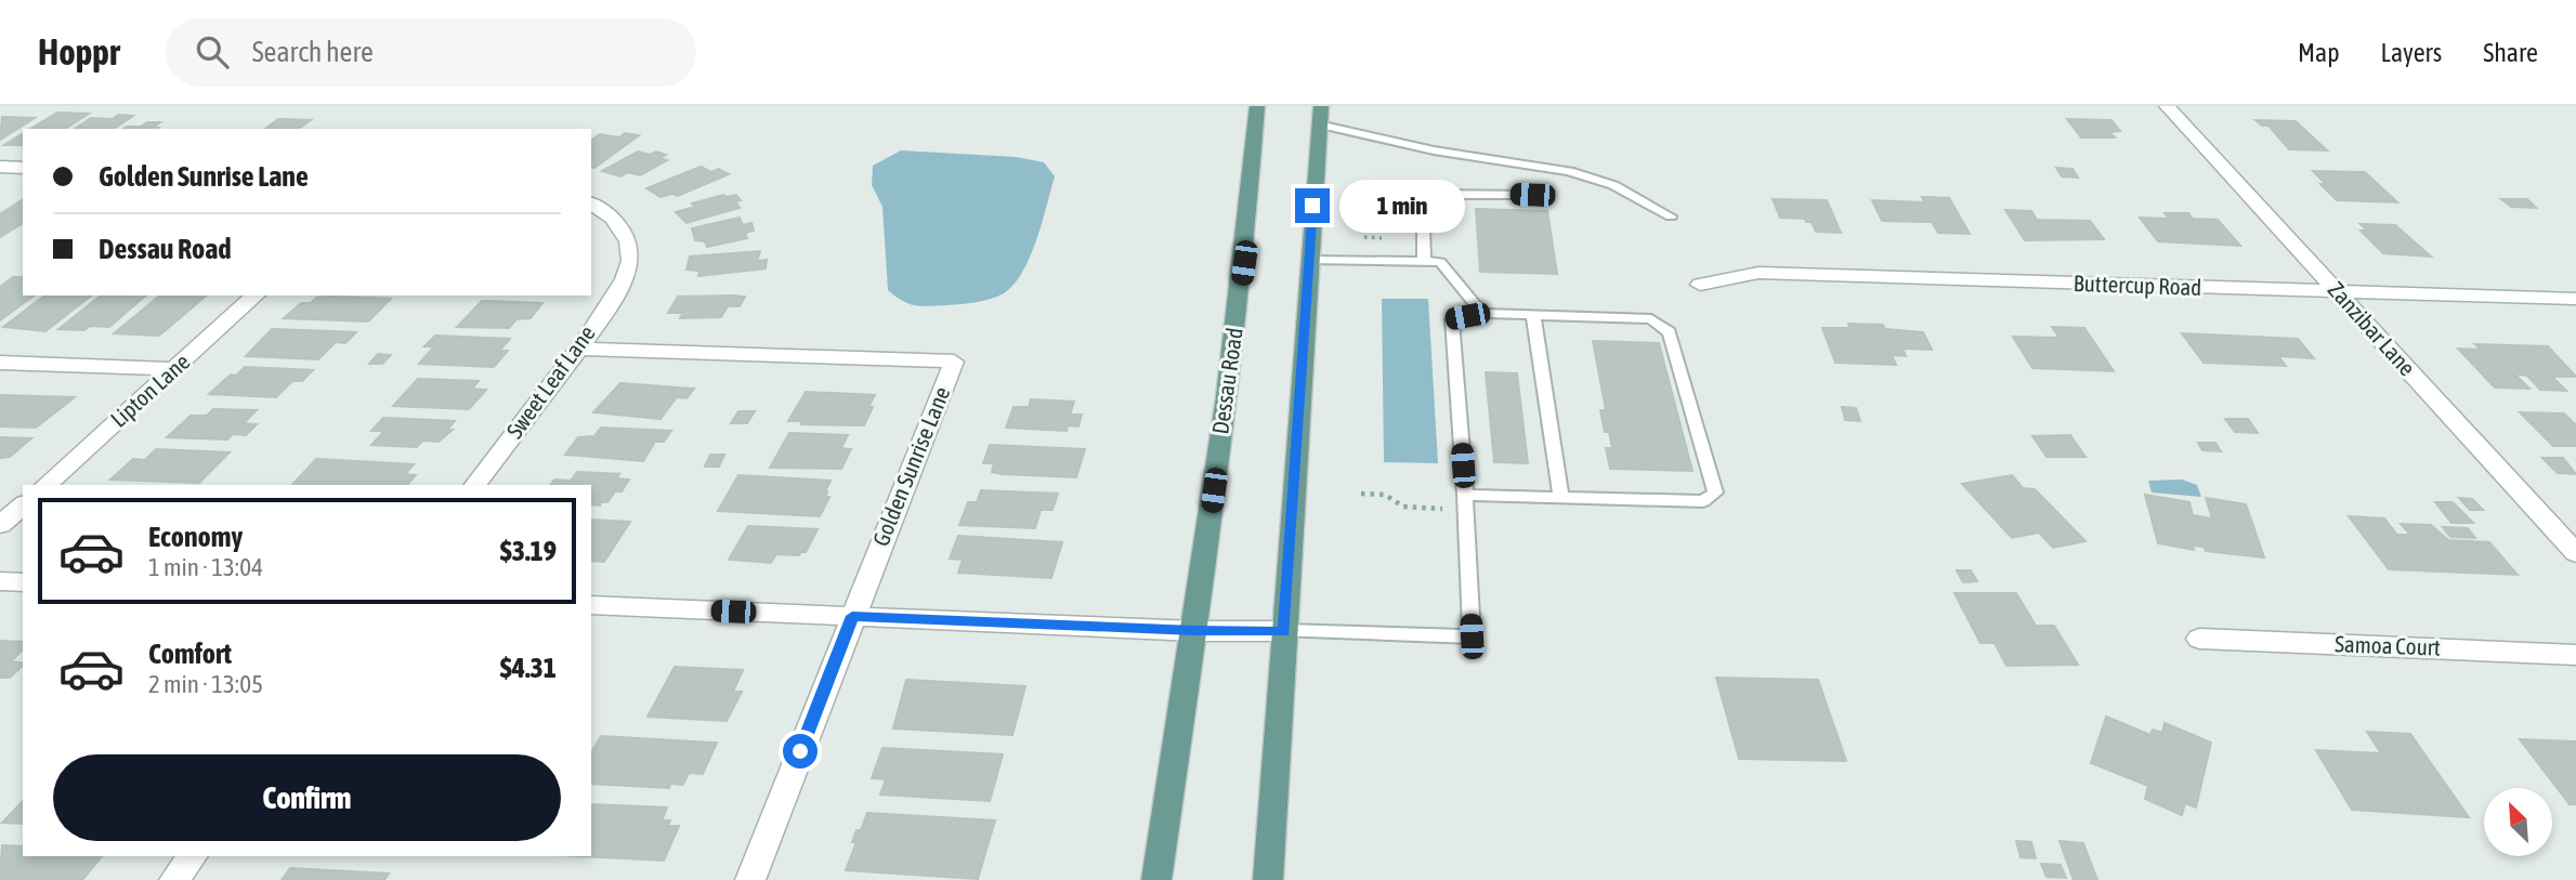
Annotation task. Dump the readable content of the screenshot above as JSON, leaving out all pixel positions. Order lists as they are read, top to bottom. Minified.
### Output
{"streets":{"main road":["Dessau Road"],"street":["Buttercup Road","Zanzibar Lane","Sweet Leaf Lane","Lipton Lane","Golden Sunrise Lane","Samoa Court"]},"crossings":[["Buttercup Road","Zanzibar Lane"],["Sweet Leaf Lane","Golden Sunrise Lane"]],"north":"top left","page":{"header":"Hoppr","search":"Search here","nav":["Map","Layers","Share"],"banner":["Golden Sunrise Lane","Dessau Road"],"bubble":"1 min","list":[{"name":"Economy","note":"1 min · 13:04","value":"$3.19"},{"name":"Comfort","note":"2 min · 13:05","value":"$4.31"}],"buttons":"Confirm"}}
